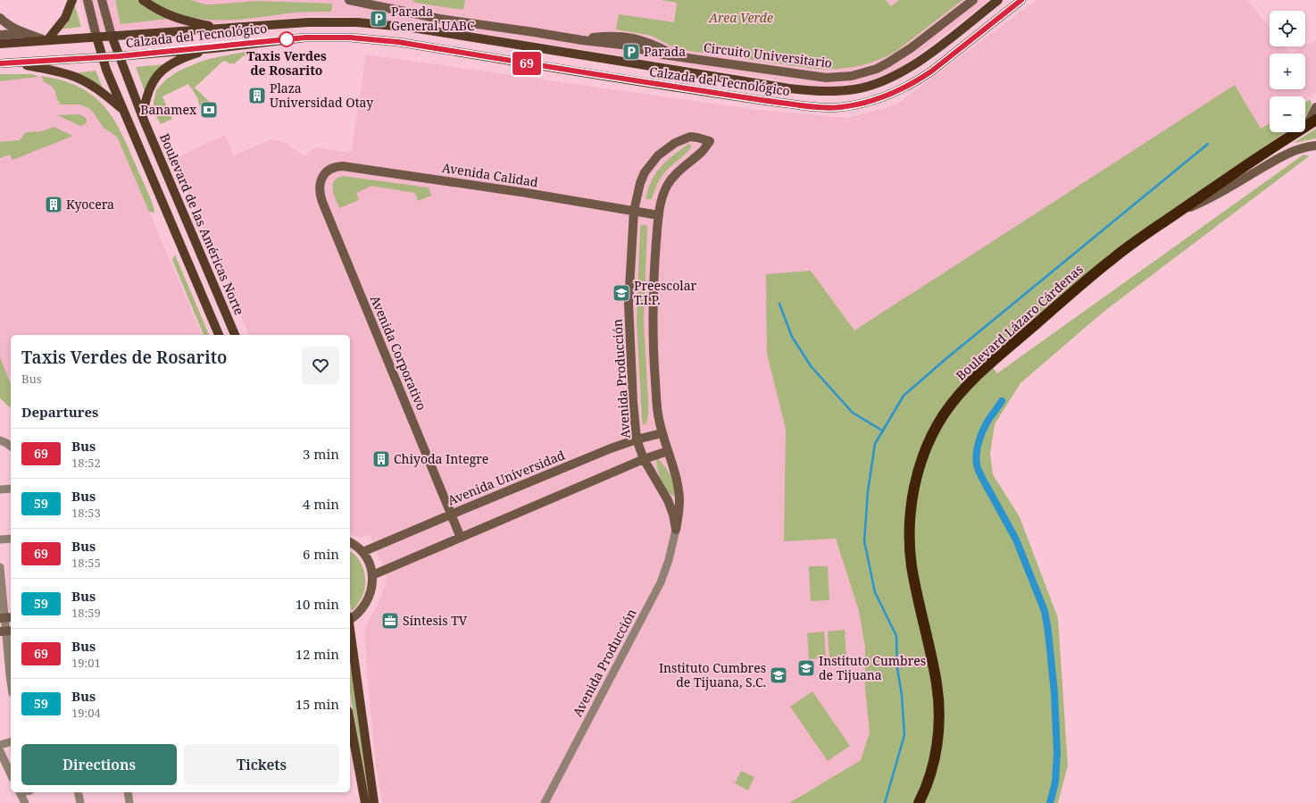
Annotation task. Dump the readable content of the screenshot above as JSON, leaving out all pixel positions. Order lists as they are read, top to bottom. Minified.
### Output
{"streets":{"highway":["Boulevard Lázaro Cárdenas"],"main road":["Calzada del Tecnológico","Boulevard de las Américas Norte"],"street":["Circuito Universitario","Avenida Calidad","Avenida Corporativo","Avenida Producción","Avenida Universidad"]},"crossings":[["Calzada del Tecnológico","Boulevard de las Américas Norte"],["Avenida Calidad","Avenida Corporativo"],["Avenida Calidad","Avenida Producción"],["Avenida Corporativo","Avenida Universidad"],["Avenida Producción","Avenida Universidad"]],"parks":["Area Verde"],"places":{"parking":["Parada General UABC","Parada"],"other":["Taxis Verdes de Rosarito"],"building":["Plaza Universidad Otay","Kyocera","Chiyoda Integre"],"bank":["Banamex"],"school or university":["Preescolar T.I.P.","Instituto Cumbres de Tijuana","Instituto Cumbres de Tijuana, S.C."],"office":["Síntesis TV"]},"lines":["bus line 69"],"page":{"on_map":"69","map_buttons":["+","−"],"heading":[["Taxis Verdes de Rosarito","Bus"],"Departures"],"list":[{"mark":"69","name":"Bus","note":"18:52","value":"3 min"},{"mark":"59","name":"Bus","note":"18:53","value":"4 min"},{"mark":"69","name":"Bus","note":"18:55","value":"6 min"},{"mark":"59","name":"Bus","note":"18:59","value":"10 min"},{"mark":"69","name":"Bus","note":"19:01","value":"12 min"},{"mark":"59","name":"Bus","note":"19:04","value":"15 min"}],"buttons":["Directions","Tickets"]}}
